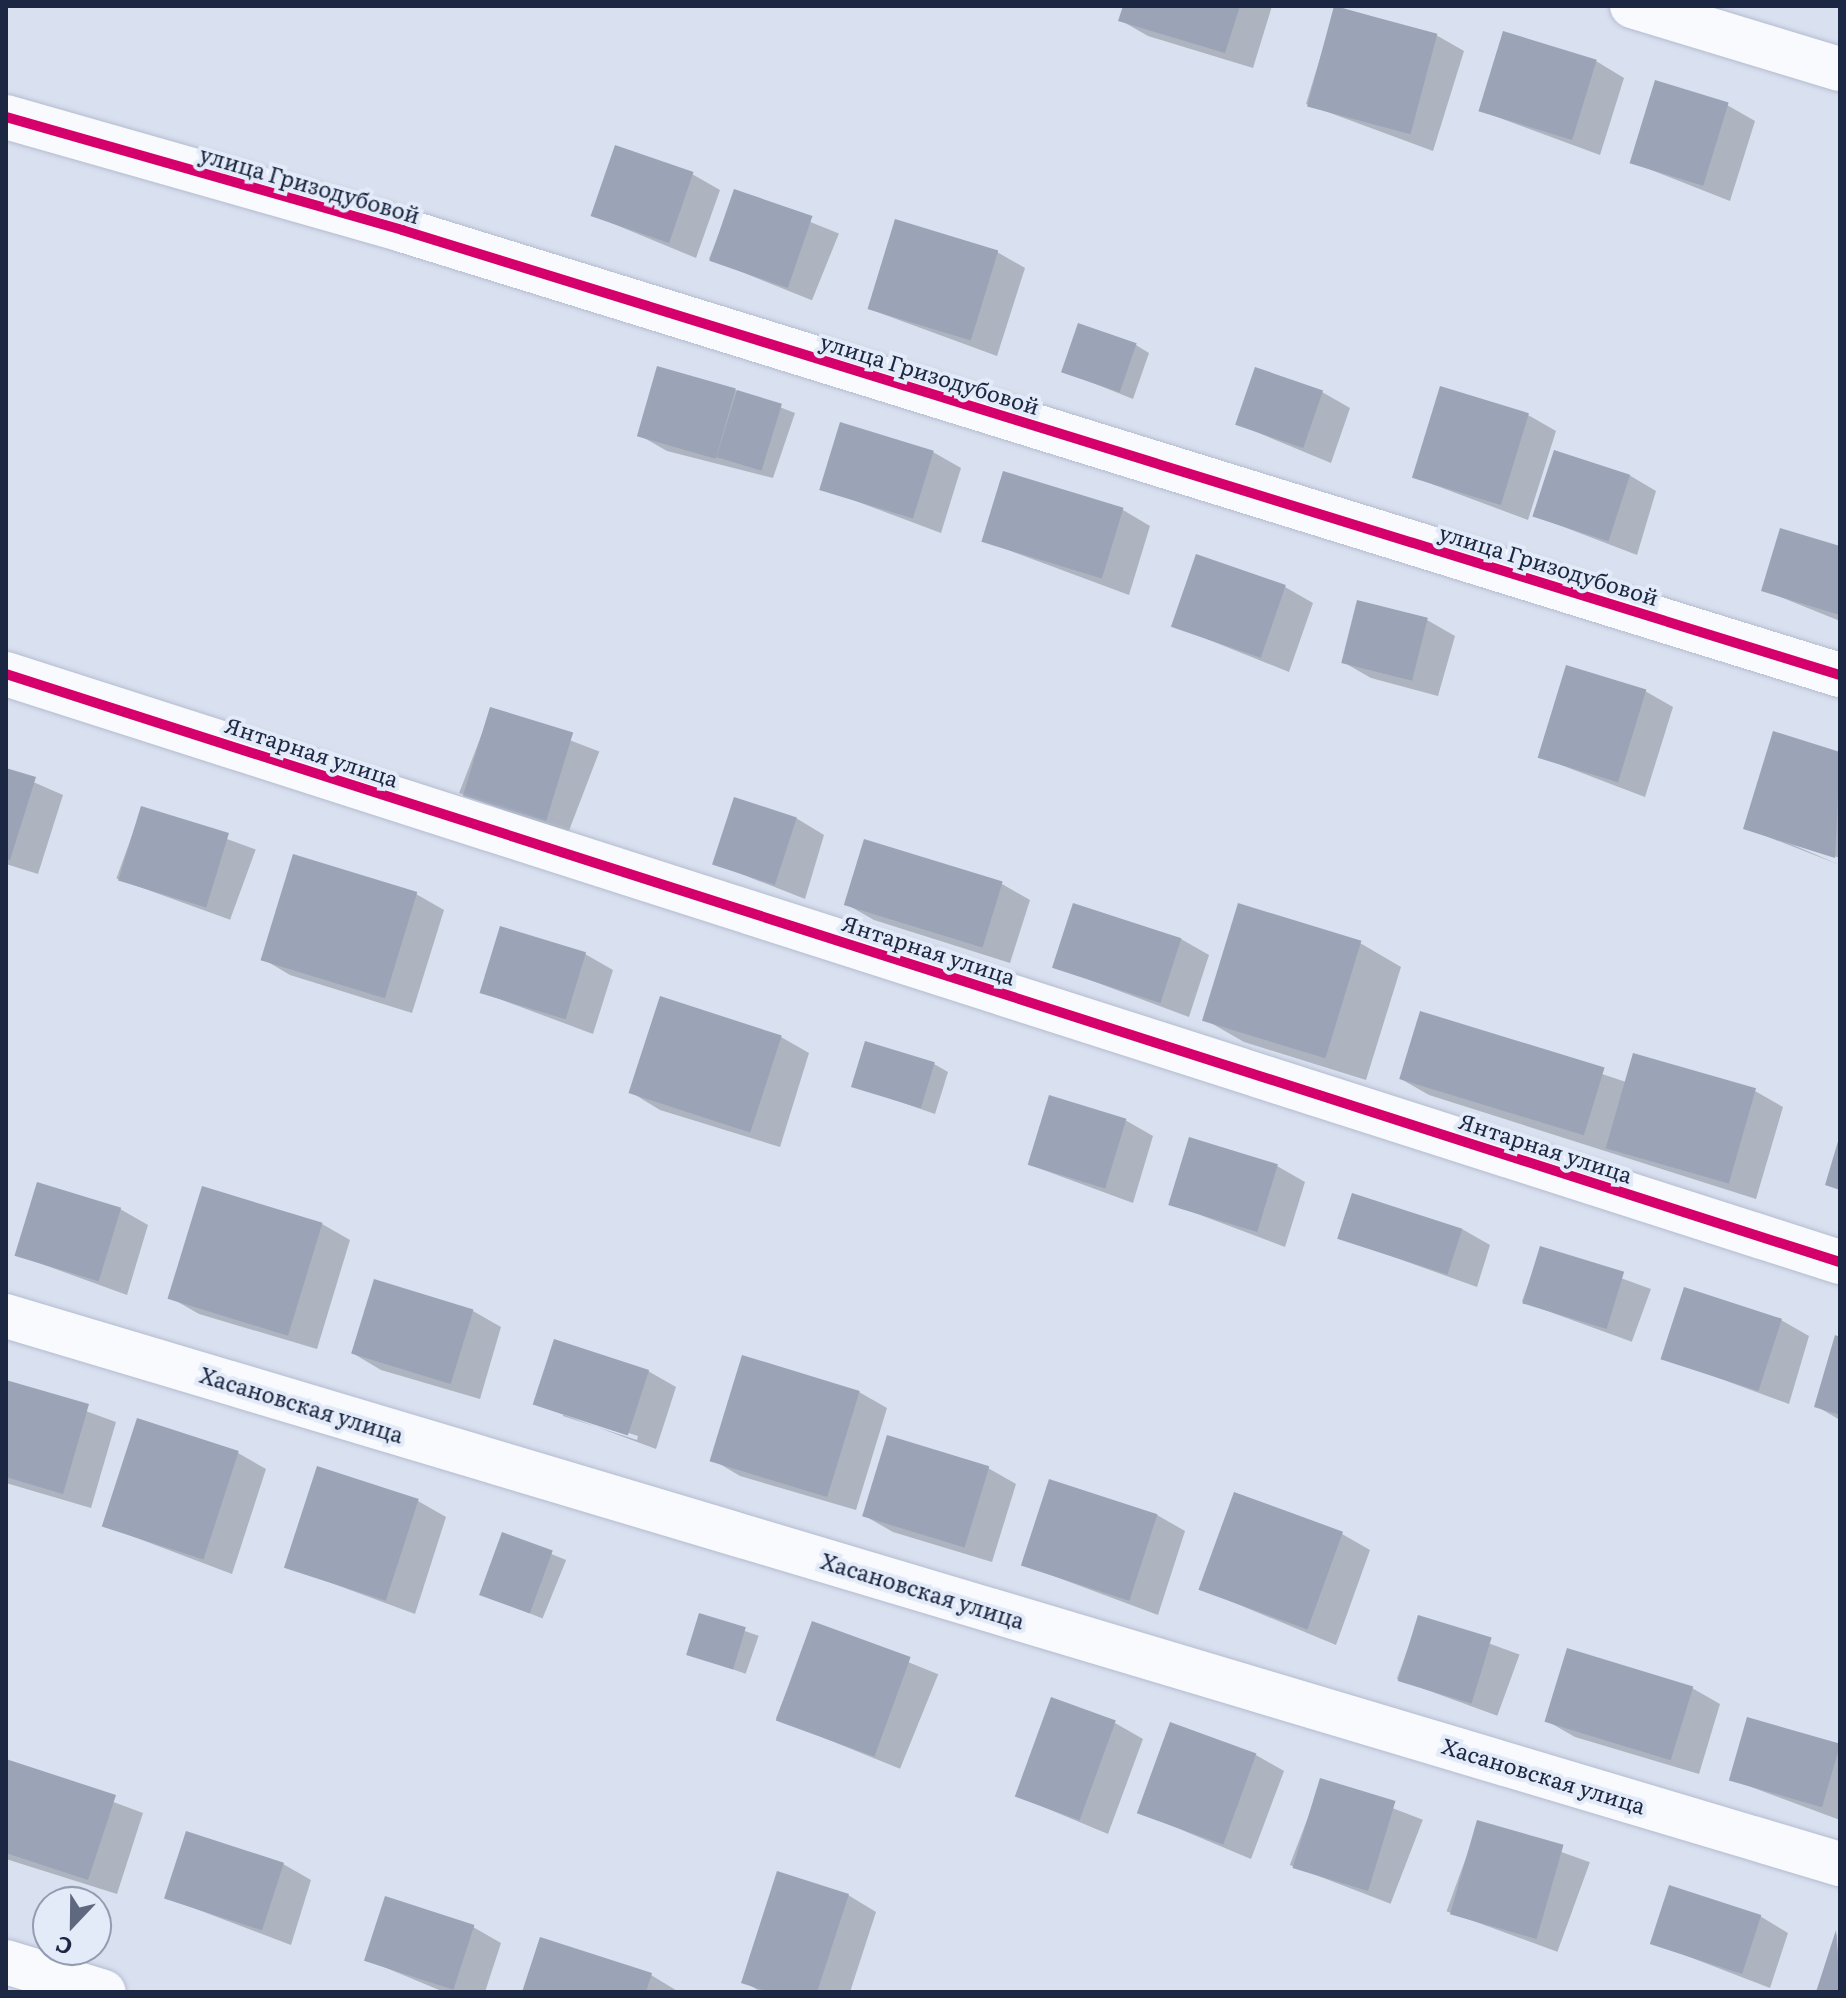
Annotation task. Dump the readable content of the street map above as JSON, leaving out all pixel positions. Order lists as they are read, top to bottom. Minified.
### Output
{"streets":{"street":["улица Гризодубовой","Янтарная улица","Хасановская улица"]},"north":"bottom"}
